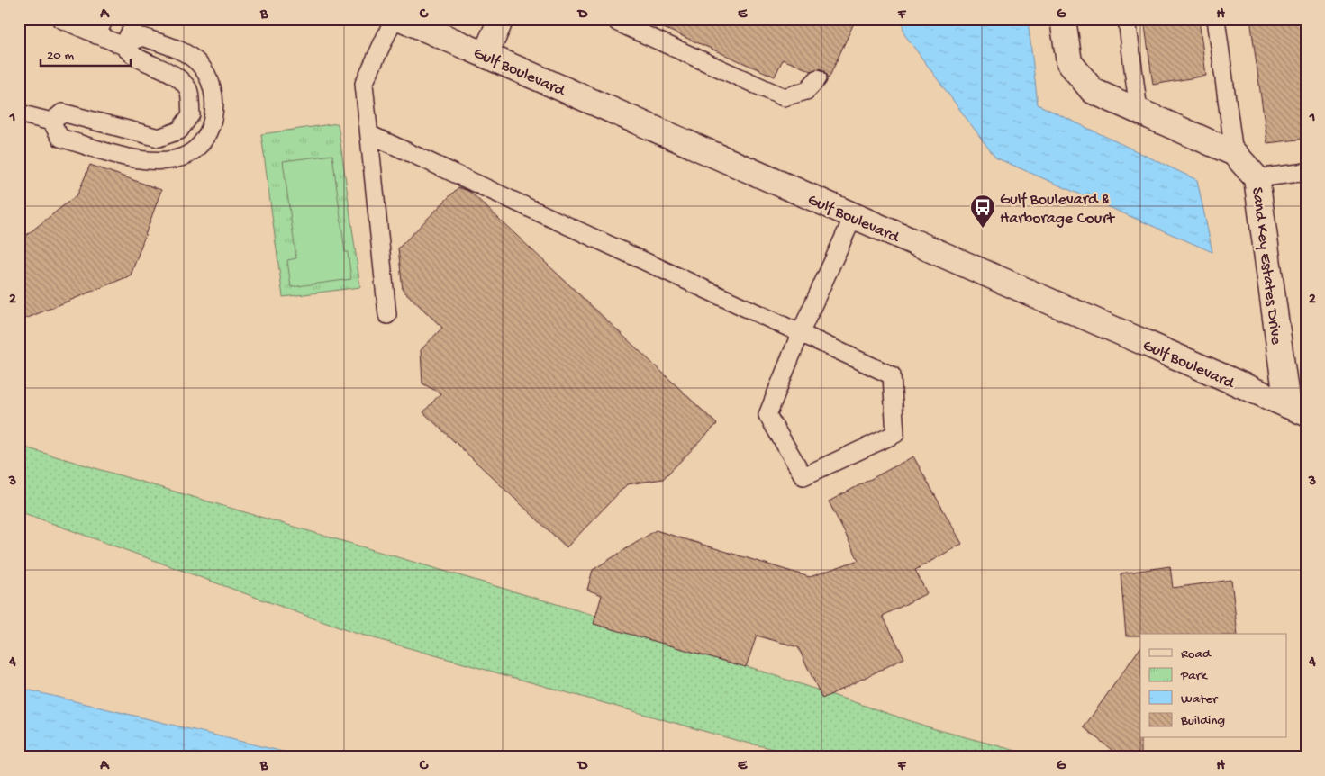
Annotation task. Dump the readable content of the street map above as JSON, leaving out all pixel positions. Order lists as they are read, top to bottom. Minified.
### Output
{"streets":{"main road":["Gulf Boulevard","Sand Key Estates Drive"]},"crossings":[["Gulf Boulevard","Sand Key Estates Drive"]],"places":{"bus stop":["Gulf Boulevard & Harborage Court"]},"legend":["Road","Park","Water","Building"],"scale_bar":"20 m","grid":{"columns":["A","B","C","D","E","F","G","H"],"rows":["1","2","3","4"]}}
